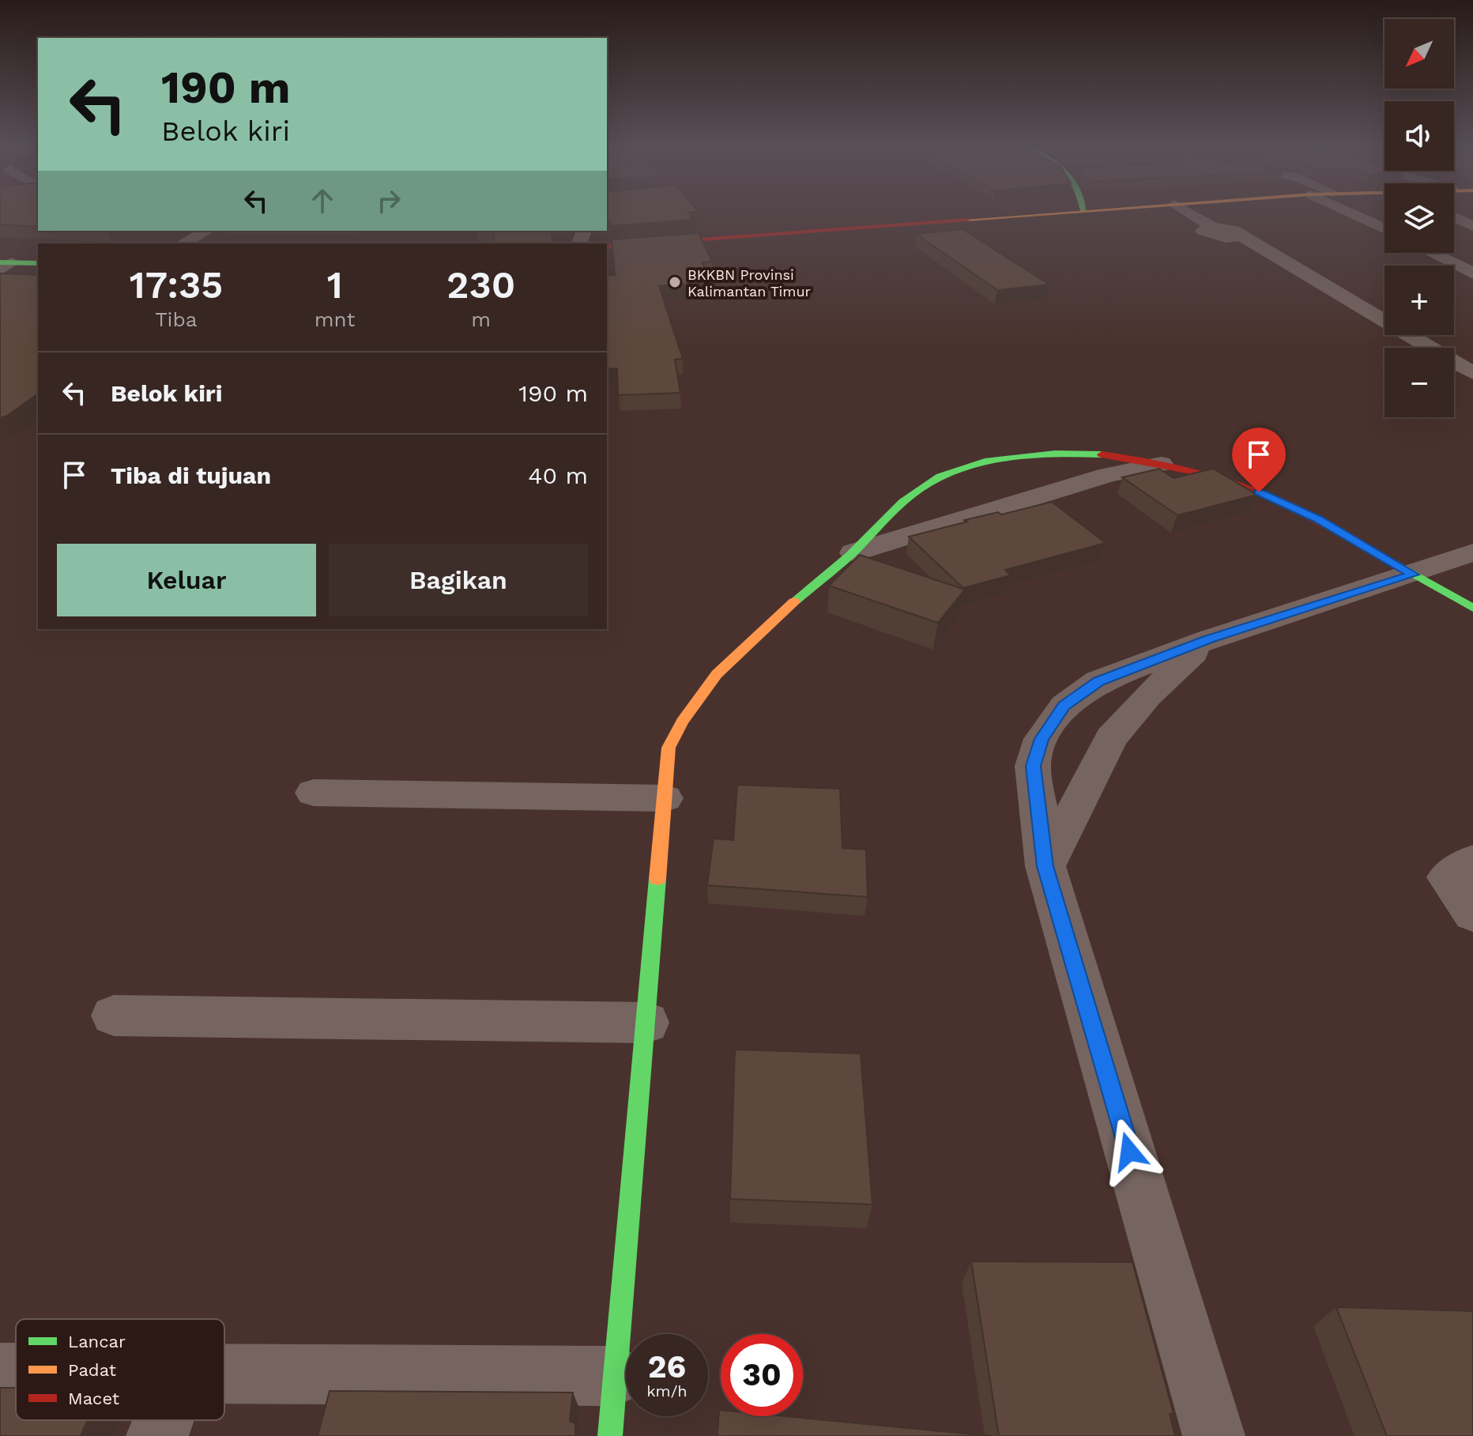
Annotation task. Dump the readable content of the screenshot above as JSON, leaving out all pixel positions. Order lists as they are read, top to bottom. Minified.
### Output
{"places":["BKKBN Provinsi Kalimantan Timur"],"legend":["Lancar","Padat","Macet"],"north":"bottom left","page":{"map_buttons":["+","−"],"turn":["190 m","Belok kiri"],"eta":["17:35","Tiba","1","mnt","230","m"],"list":[{"name":"Belok kiri","value":"190 m"},{"name":"Tiba di tujuan","value":"40 m"}],"buttons":["Keluar","Bagikan"],"speed":"26 km/h","limit":"30"}}
